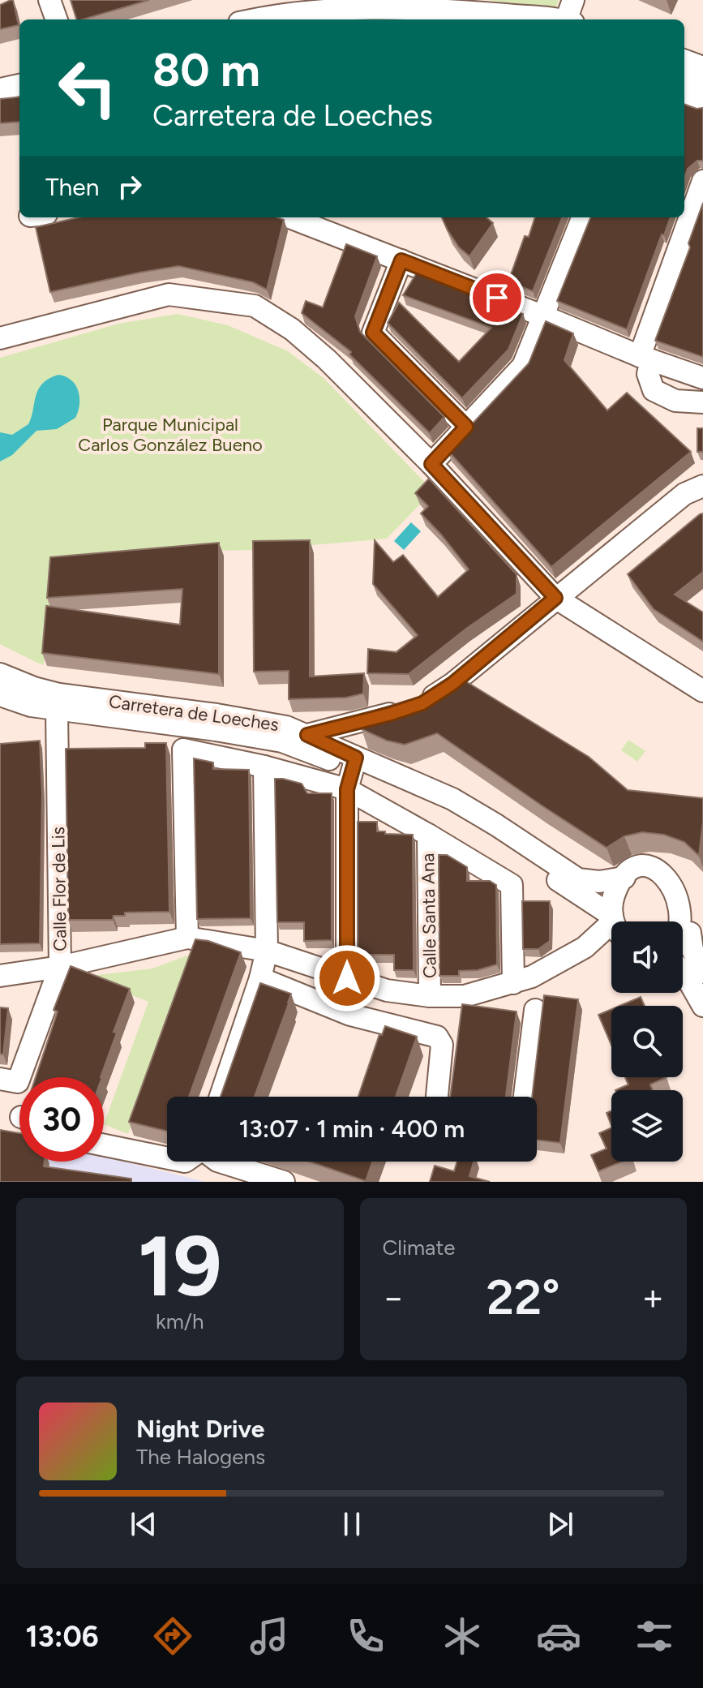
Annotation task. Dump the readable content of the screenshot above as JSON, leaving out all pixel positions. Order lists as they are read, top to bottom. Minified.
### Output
{"streets":{"street":["Carretera de Loeches","Calle Flor de Lis","Calle Santa Ana"]},"crossings":[["Carretera de Loeches","Calle Flor de Lis"]],"parks":["Parque Municipal Carlos González Bueno"],"page":{"turn":["80 m","Carretera de Loeches"],"then":"Then","limit":"30","trip":"13:07 · 1 min · 400 m","tile":[["19","km/h"],"Climate"],"heat":["−","22°","+"],"song":["Night Drive","The Halogens"],"tabs":"13:06"}}
